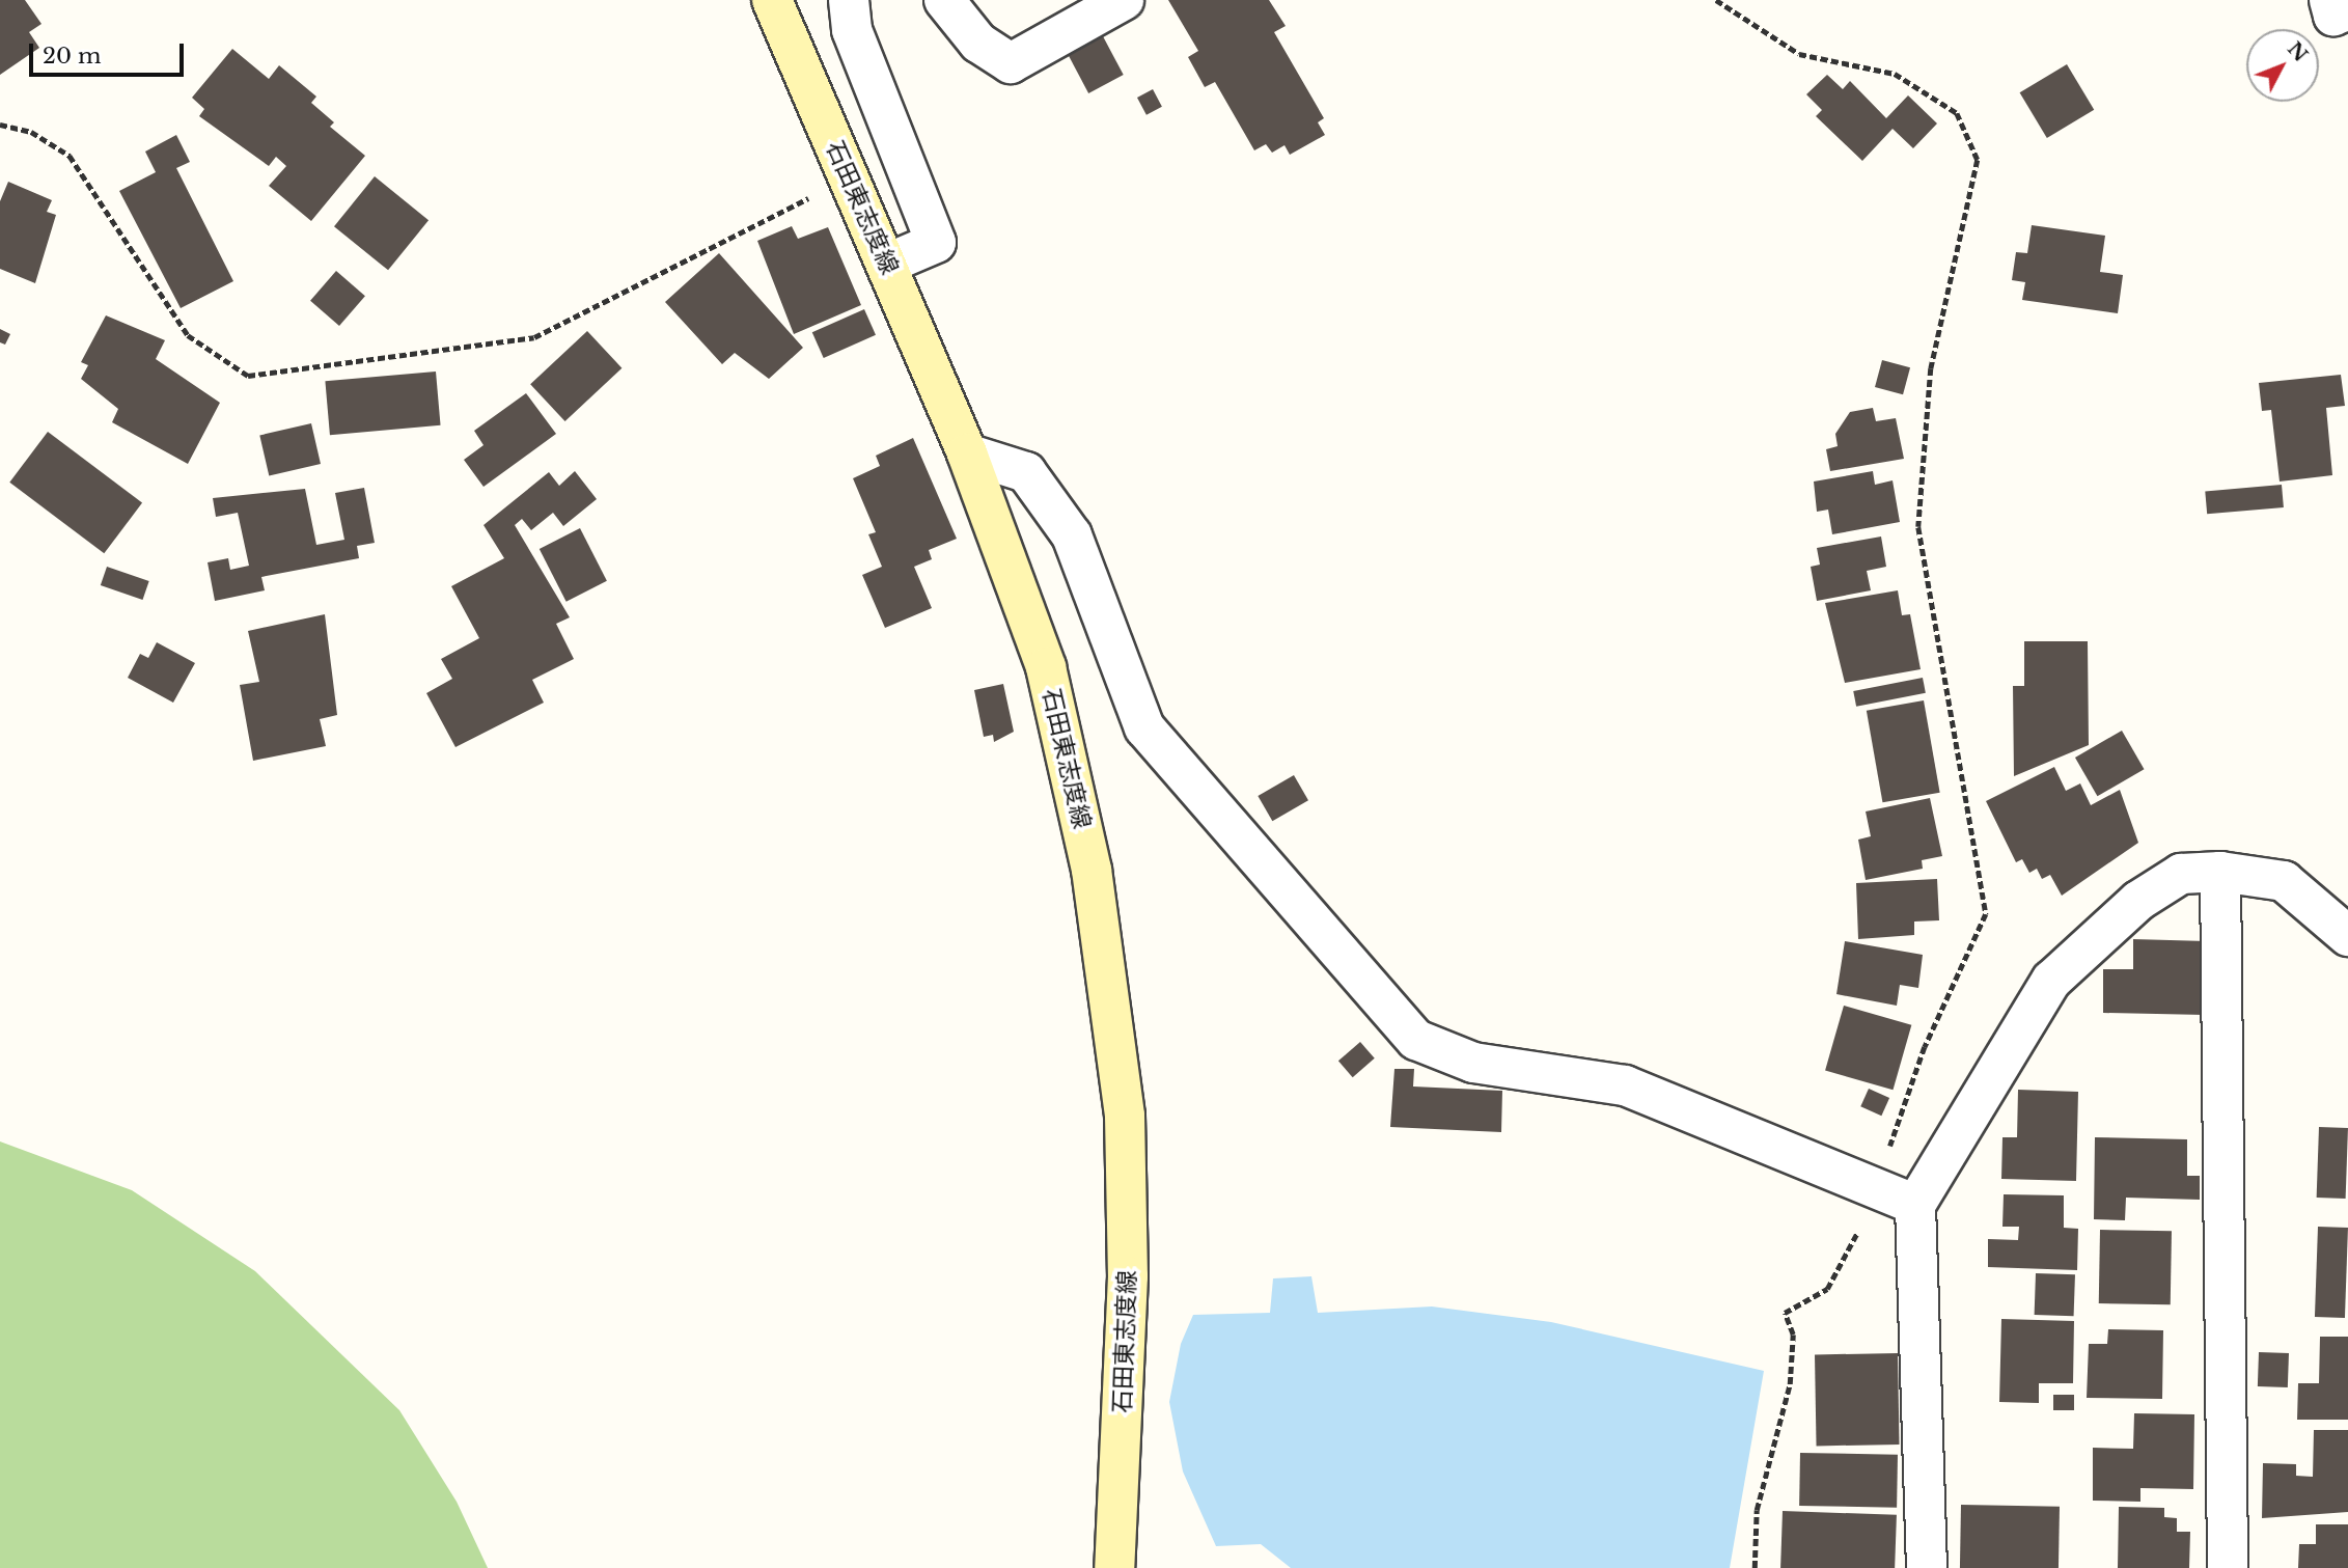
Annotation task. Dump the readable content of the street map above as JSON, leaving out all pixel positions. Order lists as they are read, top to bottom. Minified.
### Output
{"streets":{"main road":["石田東志度線"]},"scale_bar":"20 m","north":"top right"}
